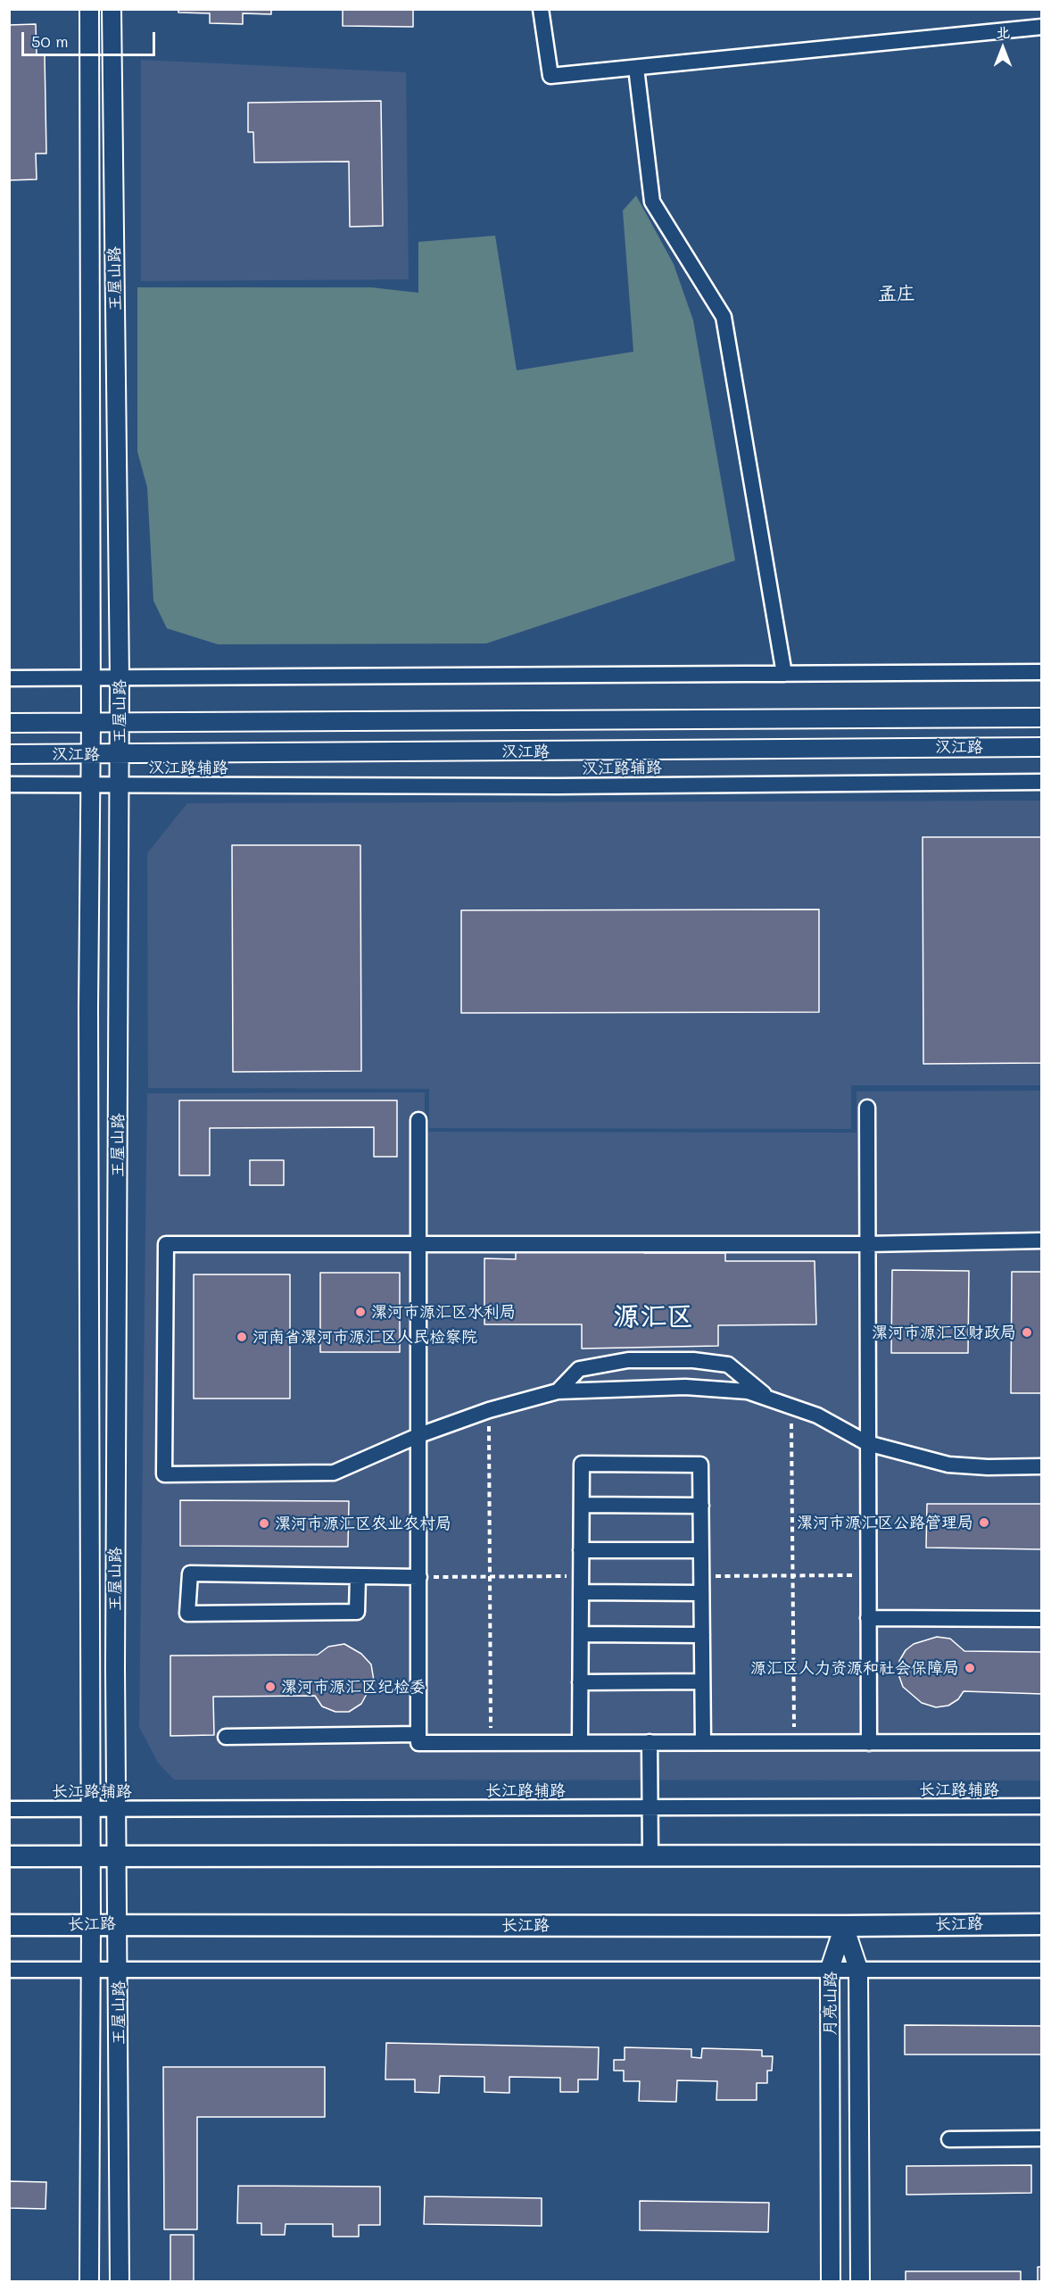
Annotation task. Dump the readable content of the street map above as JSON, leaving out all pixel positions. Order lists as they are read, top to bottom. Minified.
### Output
{"streets":{"main road":["长江路"],"street":["王屋山路","汉江路","汉江路辅路","长江路辅路","月亮山路"]},"crossings":[["王屋山路","汉江路"],["王屋山路","汉江路辅路"],["王屋山路","长江路辅路"],["王屋山路","长江路"],["长江路","月亮山路"]],"districts":["孟庄","源汇区"],"places":["漯河市源汇区水利局","漯河市源汇区财政局","河南省漯河市源汇区人民检察院","漯河市源汇区公路管理局","漯河市源汇区农业农村局","源汇区人力资源和社会保障局","漯河市源汇区纪检委"],"scale_bar":"50 m","north":"top"}
